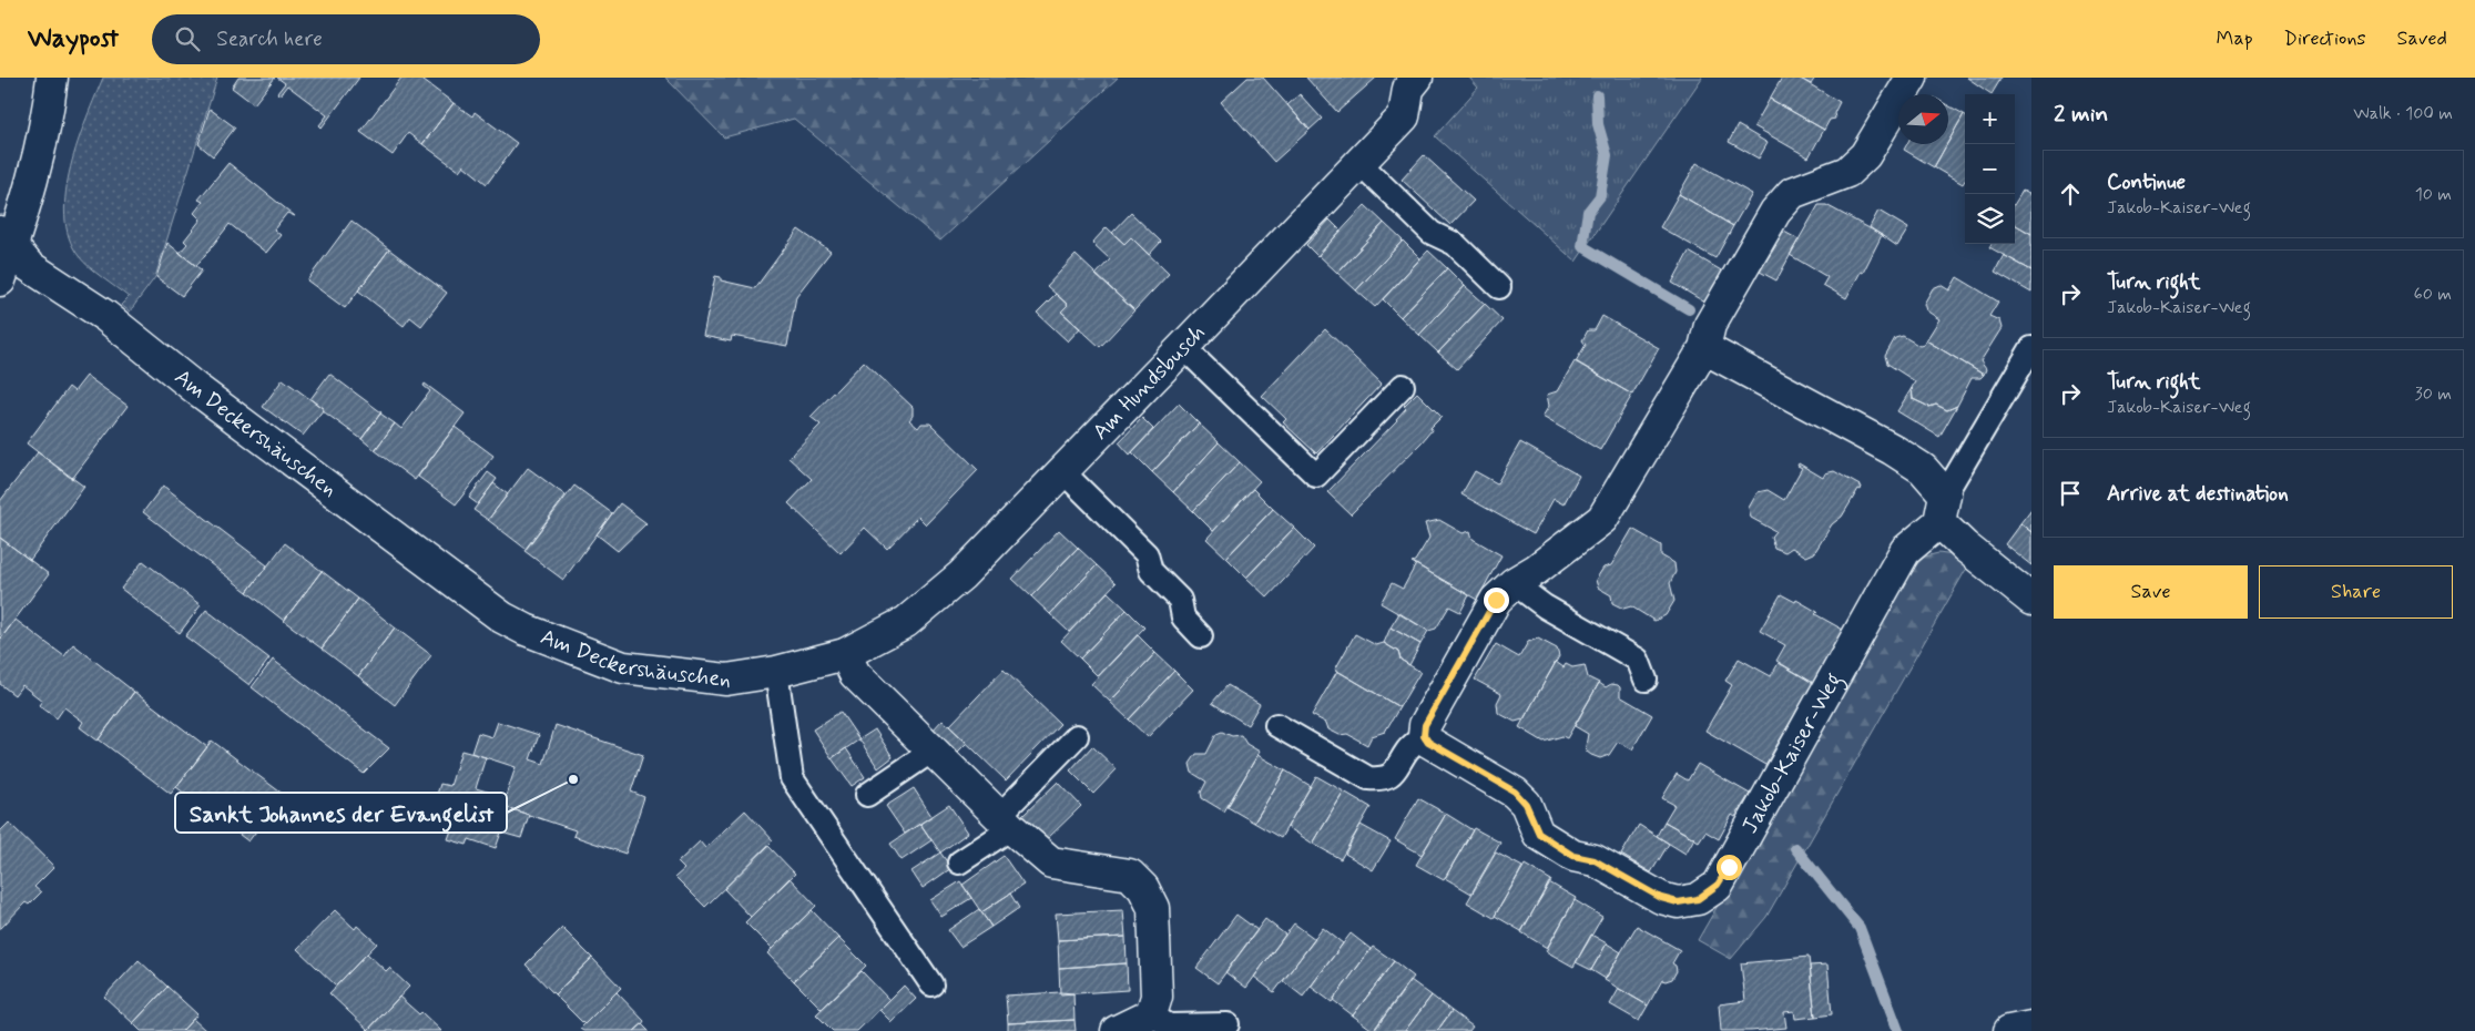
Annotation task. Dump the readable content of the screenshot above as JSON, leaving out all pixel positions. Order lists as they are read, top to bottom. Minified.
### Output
{"streets":{"street":["Am Hundsbusch","Am Deckershäuschen","Jakob-Kaiser-Weg"]},"crossings":[["Am Hundsbusch","Am Deckershäuschen"]],"places":["Sankt Johannes der Evangelist"],"north":"right","page":{"header":"Waypost","search":"Search here","nav":["Map","Directions","Saved"],"heading":["2 min","Walk · 100 m"],"map_buttons":["+","−"],"list":[["Continue","Jakob-Kaiser-Weg","10 m"],["Turn right","Jakob-Kaiser-Weg","60 m"],["Turn right","Jakob-Kaiser-Weg","30 m"],"Arrive at destination"],"buttons":["Save","Share"]}}
